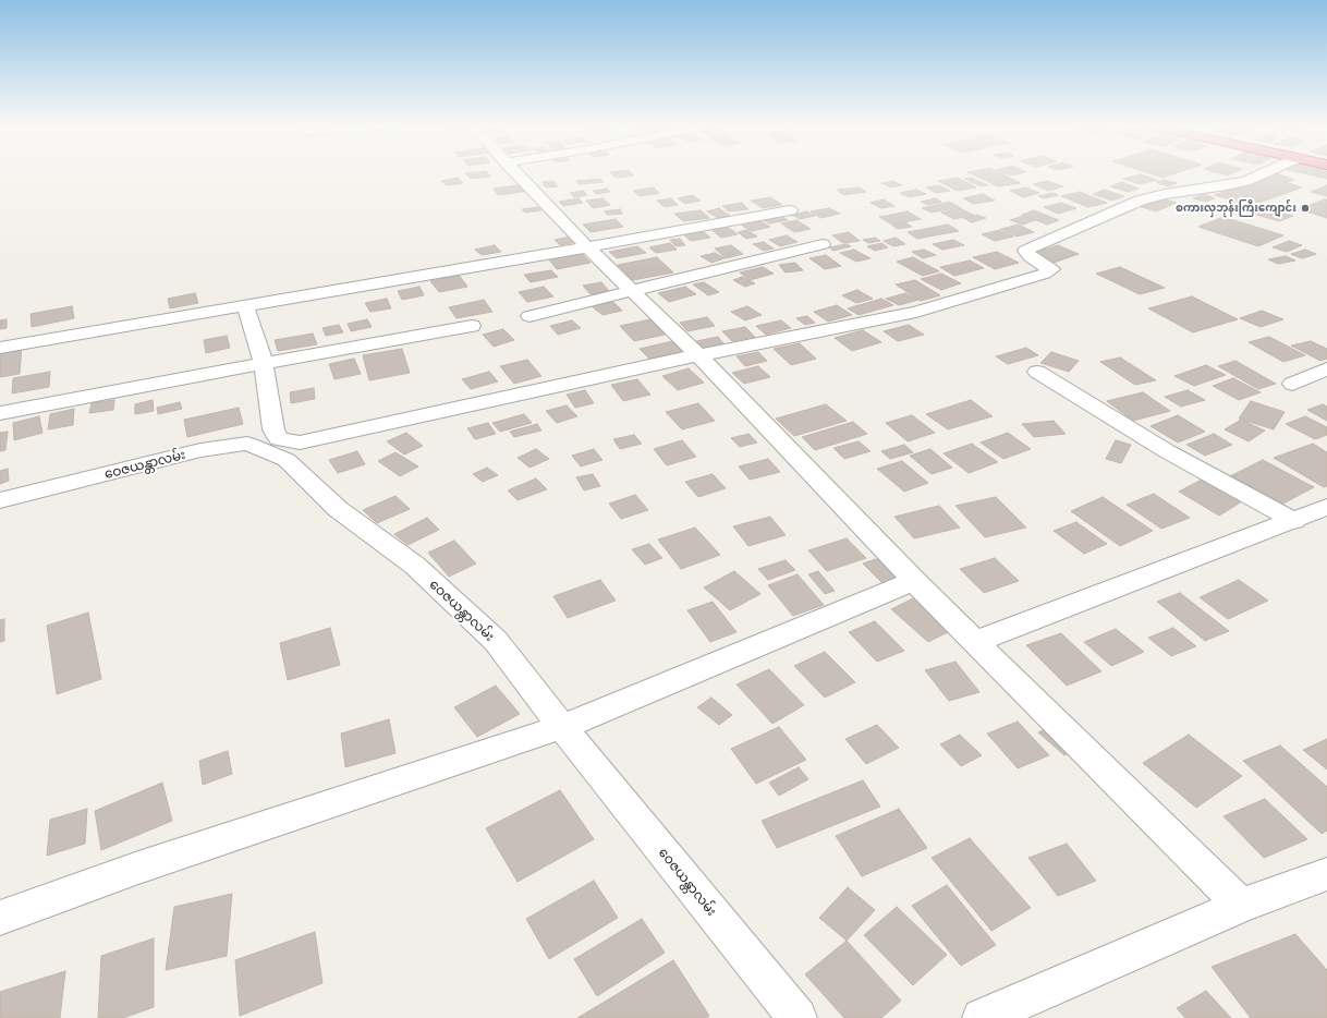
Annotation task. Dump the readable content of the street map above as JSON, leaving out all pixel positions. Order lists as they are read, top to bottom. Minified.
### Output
{"streets":{"street":["ဝေဇယန္တာလမ်း"]},"places":["စကားလှဘုန်းကြီးကျောင်း"]}
